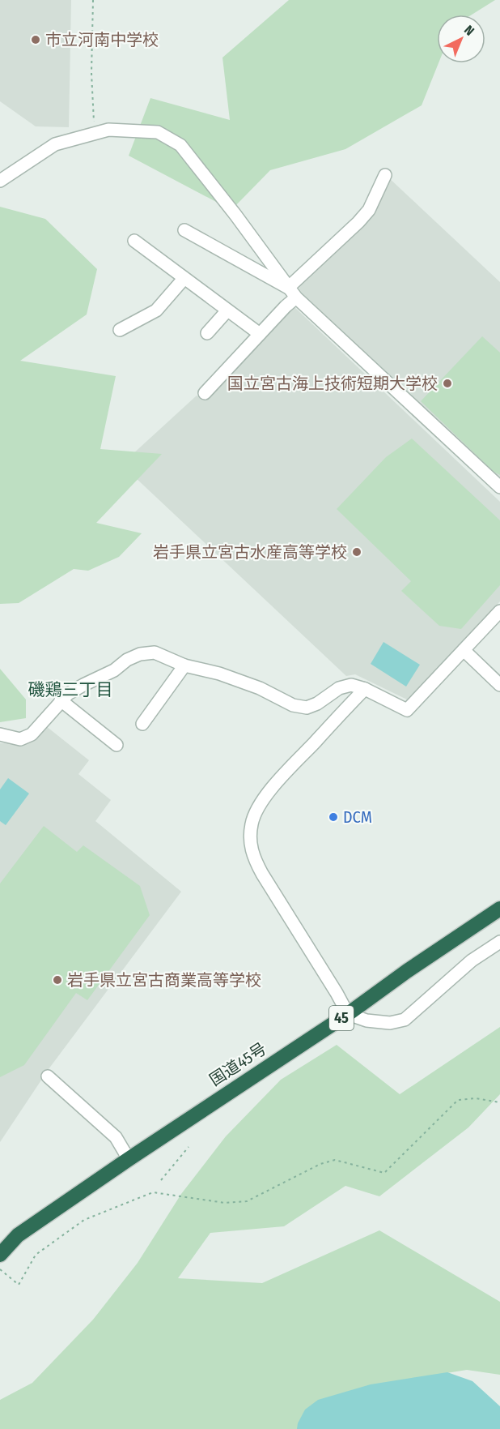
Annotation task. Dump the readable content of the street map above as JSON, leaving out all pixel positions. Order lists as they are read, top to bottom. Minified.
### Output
{"streets":{"highway":["45","国道45号"]},"districts":["磯鶏三丁目"],"places":["市立河南中学校","国立宮古海上技術短期大学校","岩手県立宮古水産高等学校","DCM","岩手県立宮古商業高等学校"],"north":"top right"}
